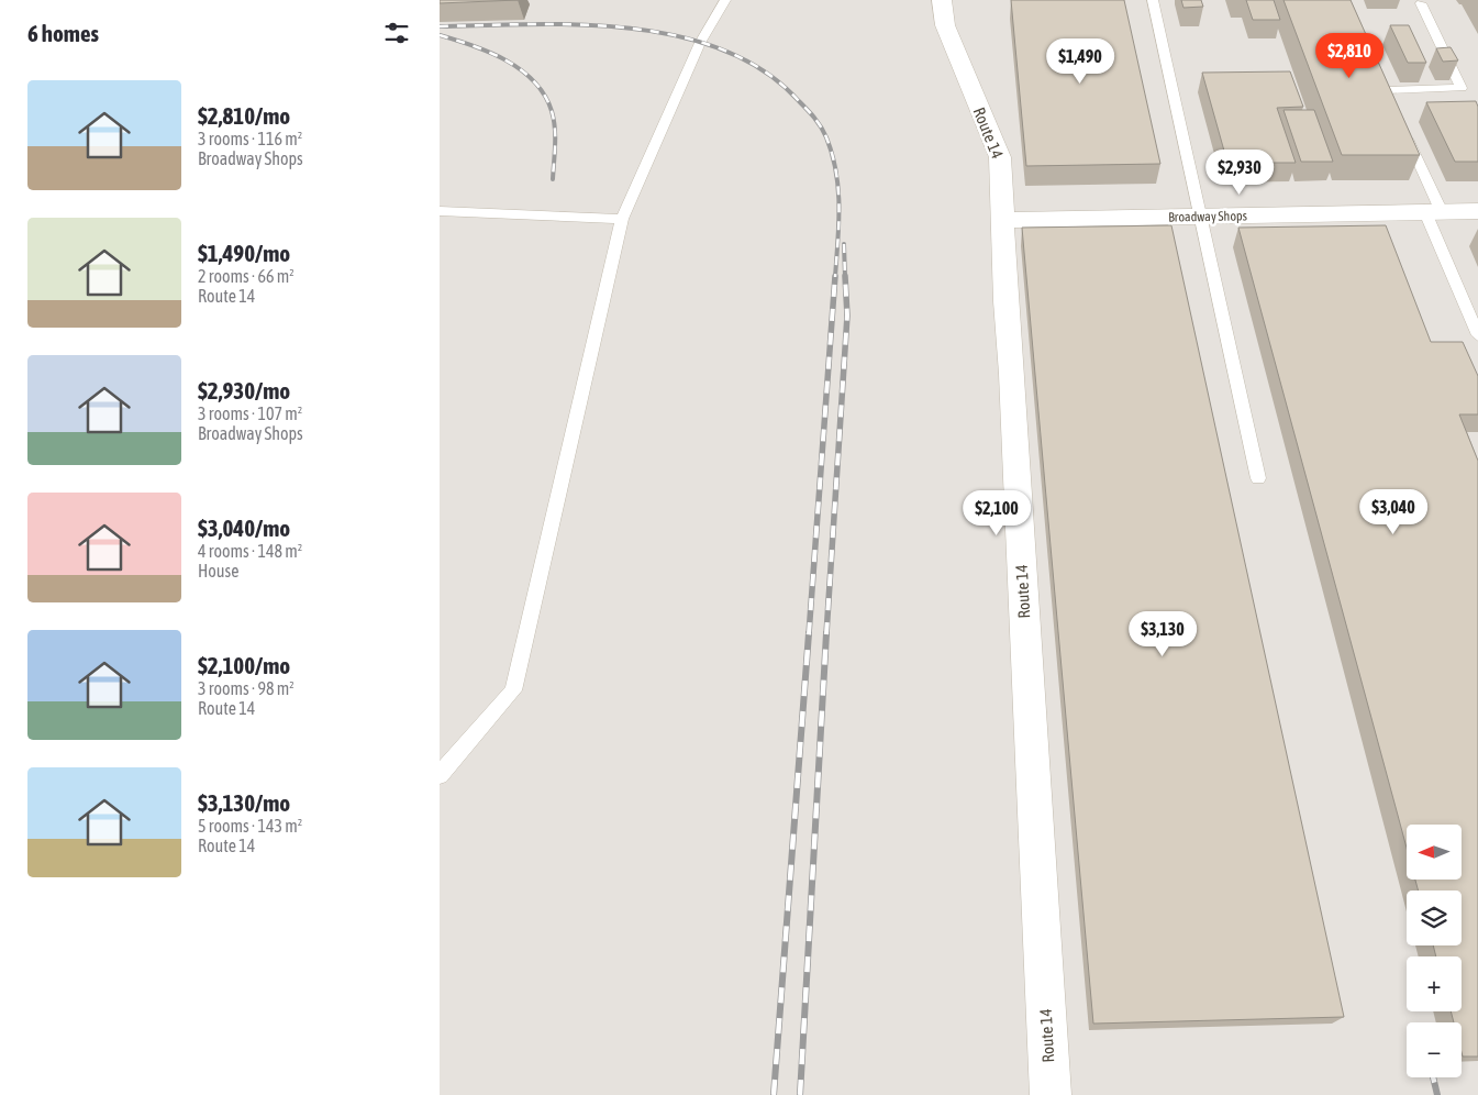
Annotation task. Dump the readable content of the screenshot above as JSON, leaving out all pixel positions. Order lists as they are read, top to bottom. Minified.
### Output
{"streets":{"street":["Route 14","Broadway Shops"]},"crossings":[["Route 14","Broadway Shops"]],"north":"left","page":{"heading":"6 homes","price":["$2,810","$1,490","$2,930","$3,040","$2,100","$3,130"],"list":[{"name":"$2,810/mo","note":"3 rooms · 116 m² · Broadway Shops"},{"name":"$1,490/mo","note":"2 rooms · 66 m² · Route 14"},{"name":"$2,930/mo","note":"3 rooms · 107 m² · Broadway Shops"},{"name":"$3,040/mo","note":"4 rooms · 148 m² · House"},{"name":"$2,100/mo","note":"3 rooms · 98 m² · Route 14"},{"name":"$3,130/mo","note":"5 rooms · 143 m² · Route 14"}],"map_buttons":["+","−"]}}
